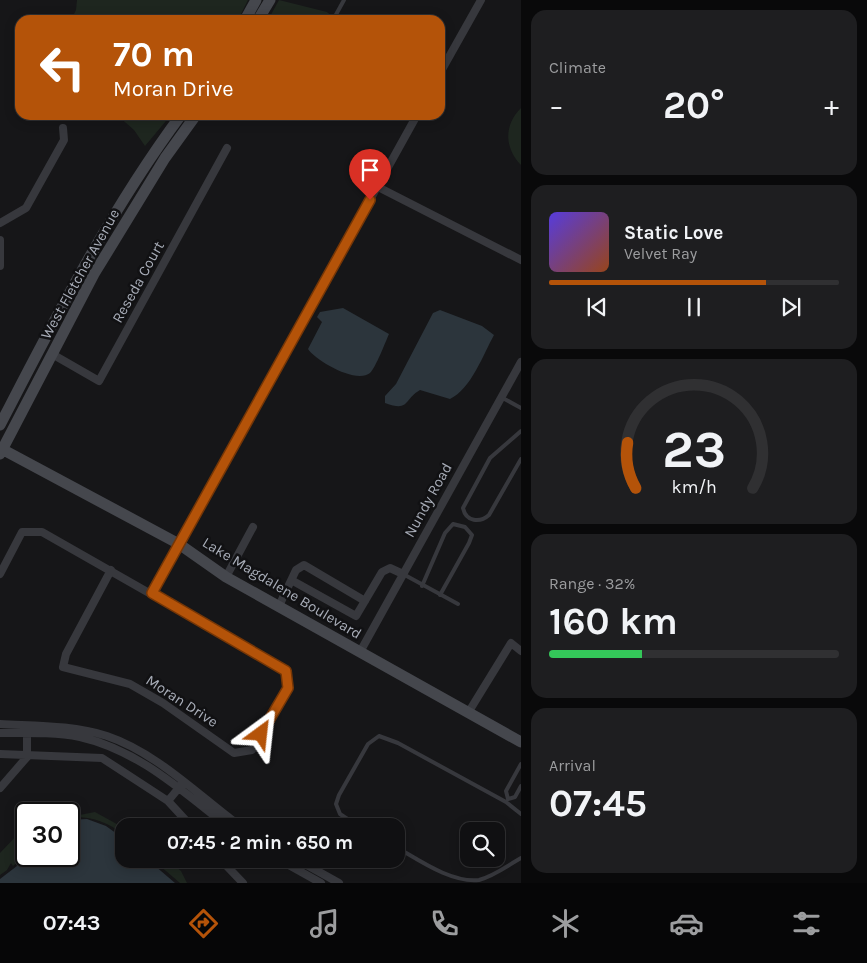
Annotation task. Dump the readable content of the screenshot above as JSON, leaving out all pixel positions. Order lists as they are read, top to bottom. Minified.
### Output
{"streets":{"main road":["West Fletcher Avenue","Lake Magdalene Boulevard"],"street":["Reseda Court","Nundy Road","Moran Drive"]},"crossings":[["West Fletcher Avenue","Reseda Court"],["West Fletcher Avenue","Lake Magdalene Boulevard"],["Nundy Road","Lake Magdalene Boulevard"]],"page":{"tile":["Climate",["Range · 32%","160 km"],["Arrival","07:45"]],"turn":["70 m","Moran Drive"],"heat":["−","20°","+"],"song":["Static Love","Velvet Ray"],"limit":"30","trip":"07:45 · 2 min · 650 m","tabs":"07:43","gauge":["23","km/h"]}}
